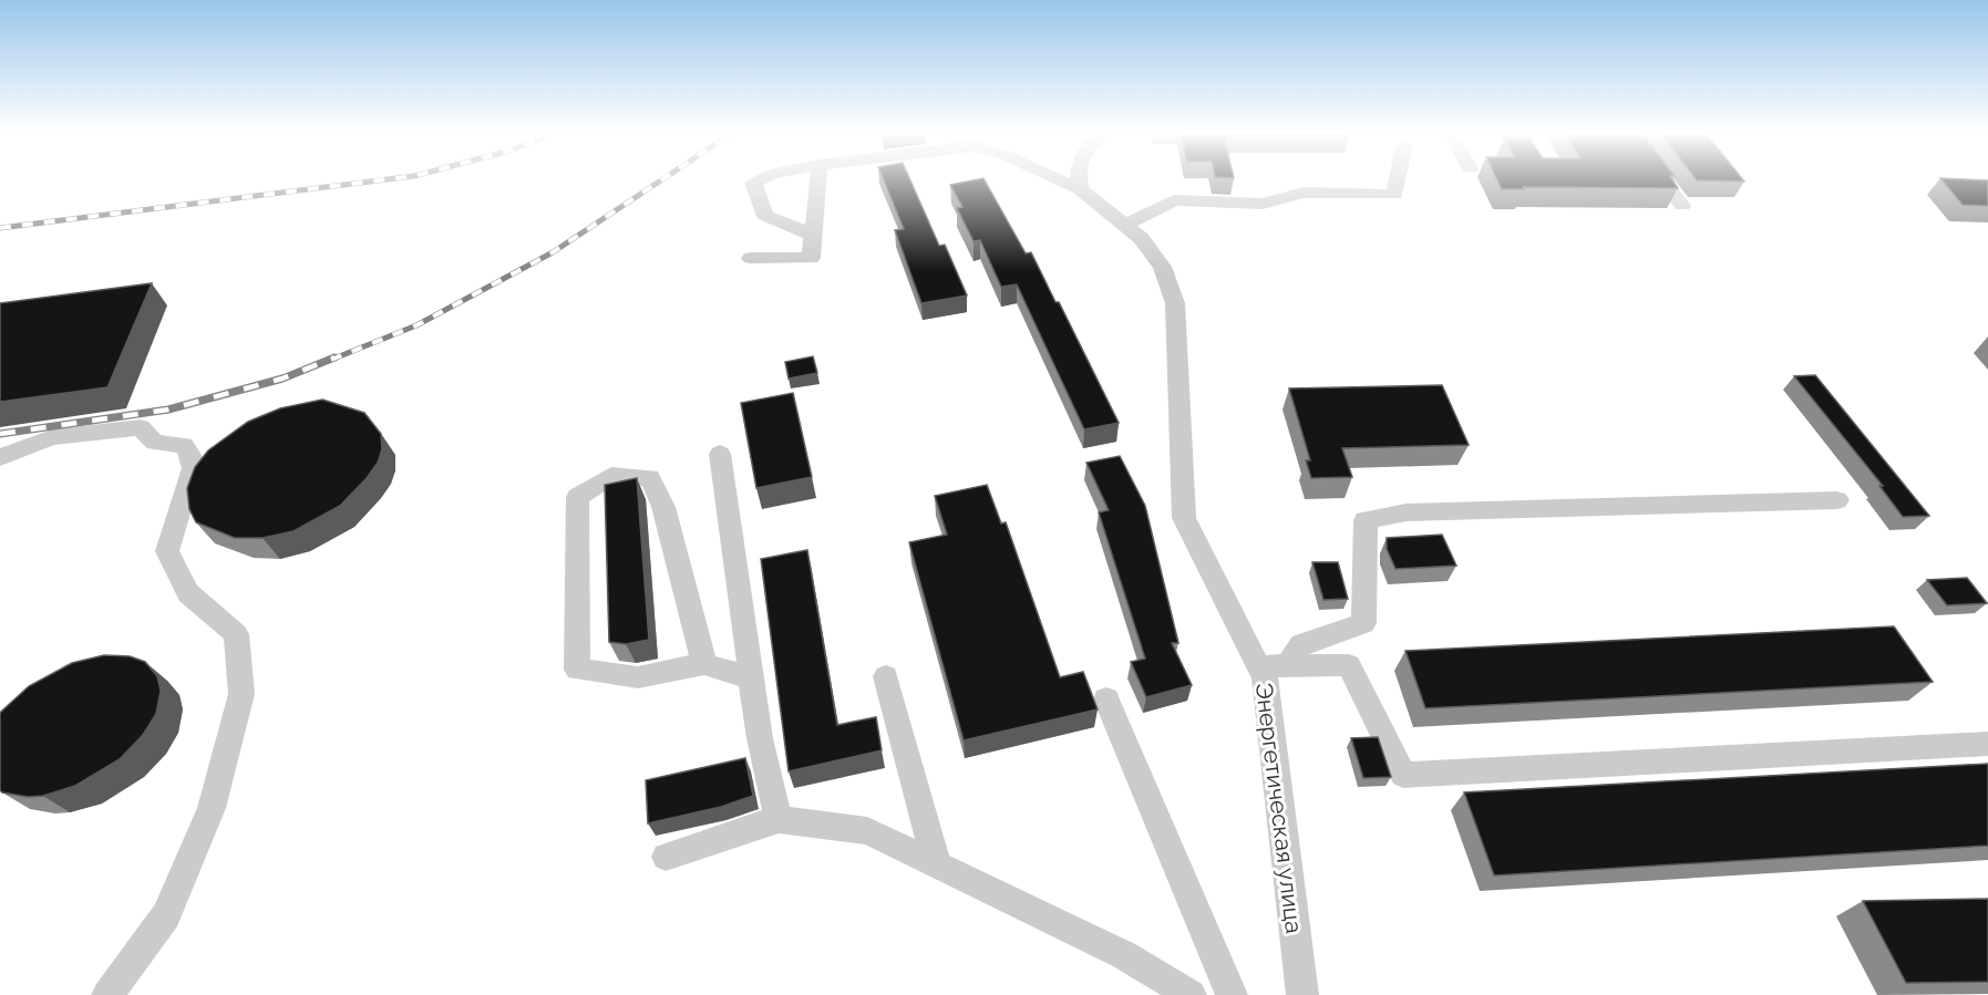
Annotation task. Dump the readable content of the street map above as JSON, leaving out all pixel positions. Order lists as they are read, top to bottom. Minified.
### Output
{"streets":{"street":["Энергетическая улица"]}}
